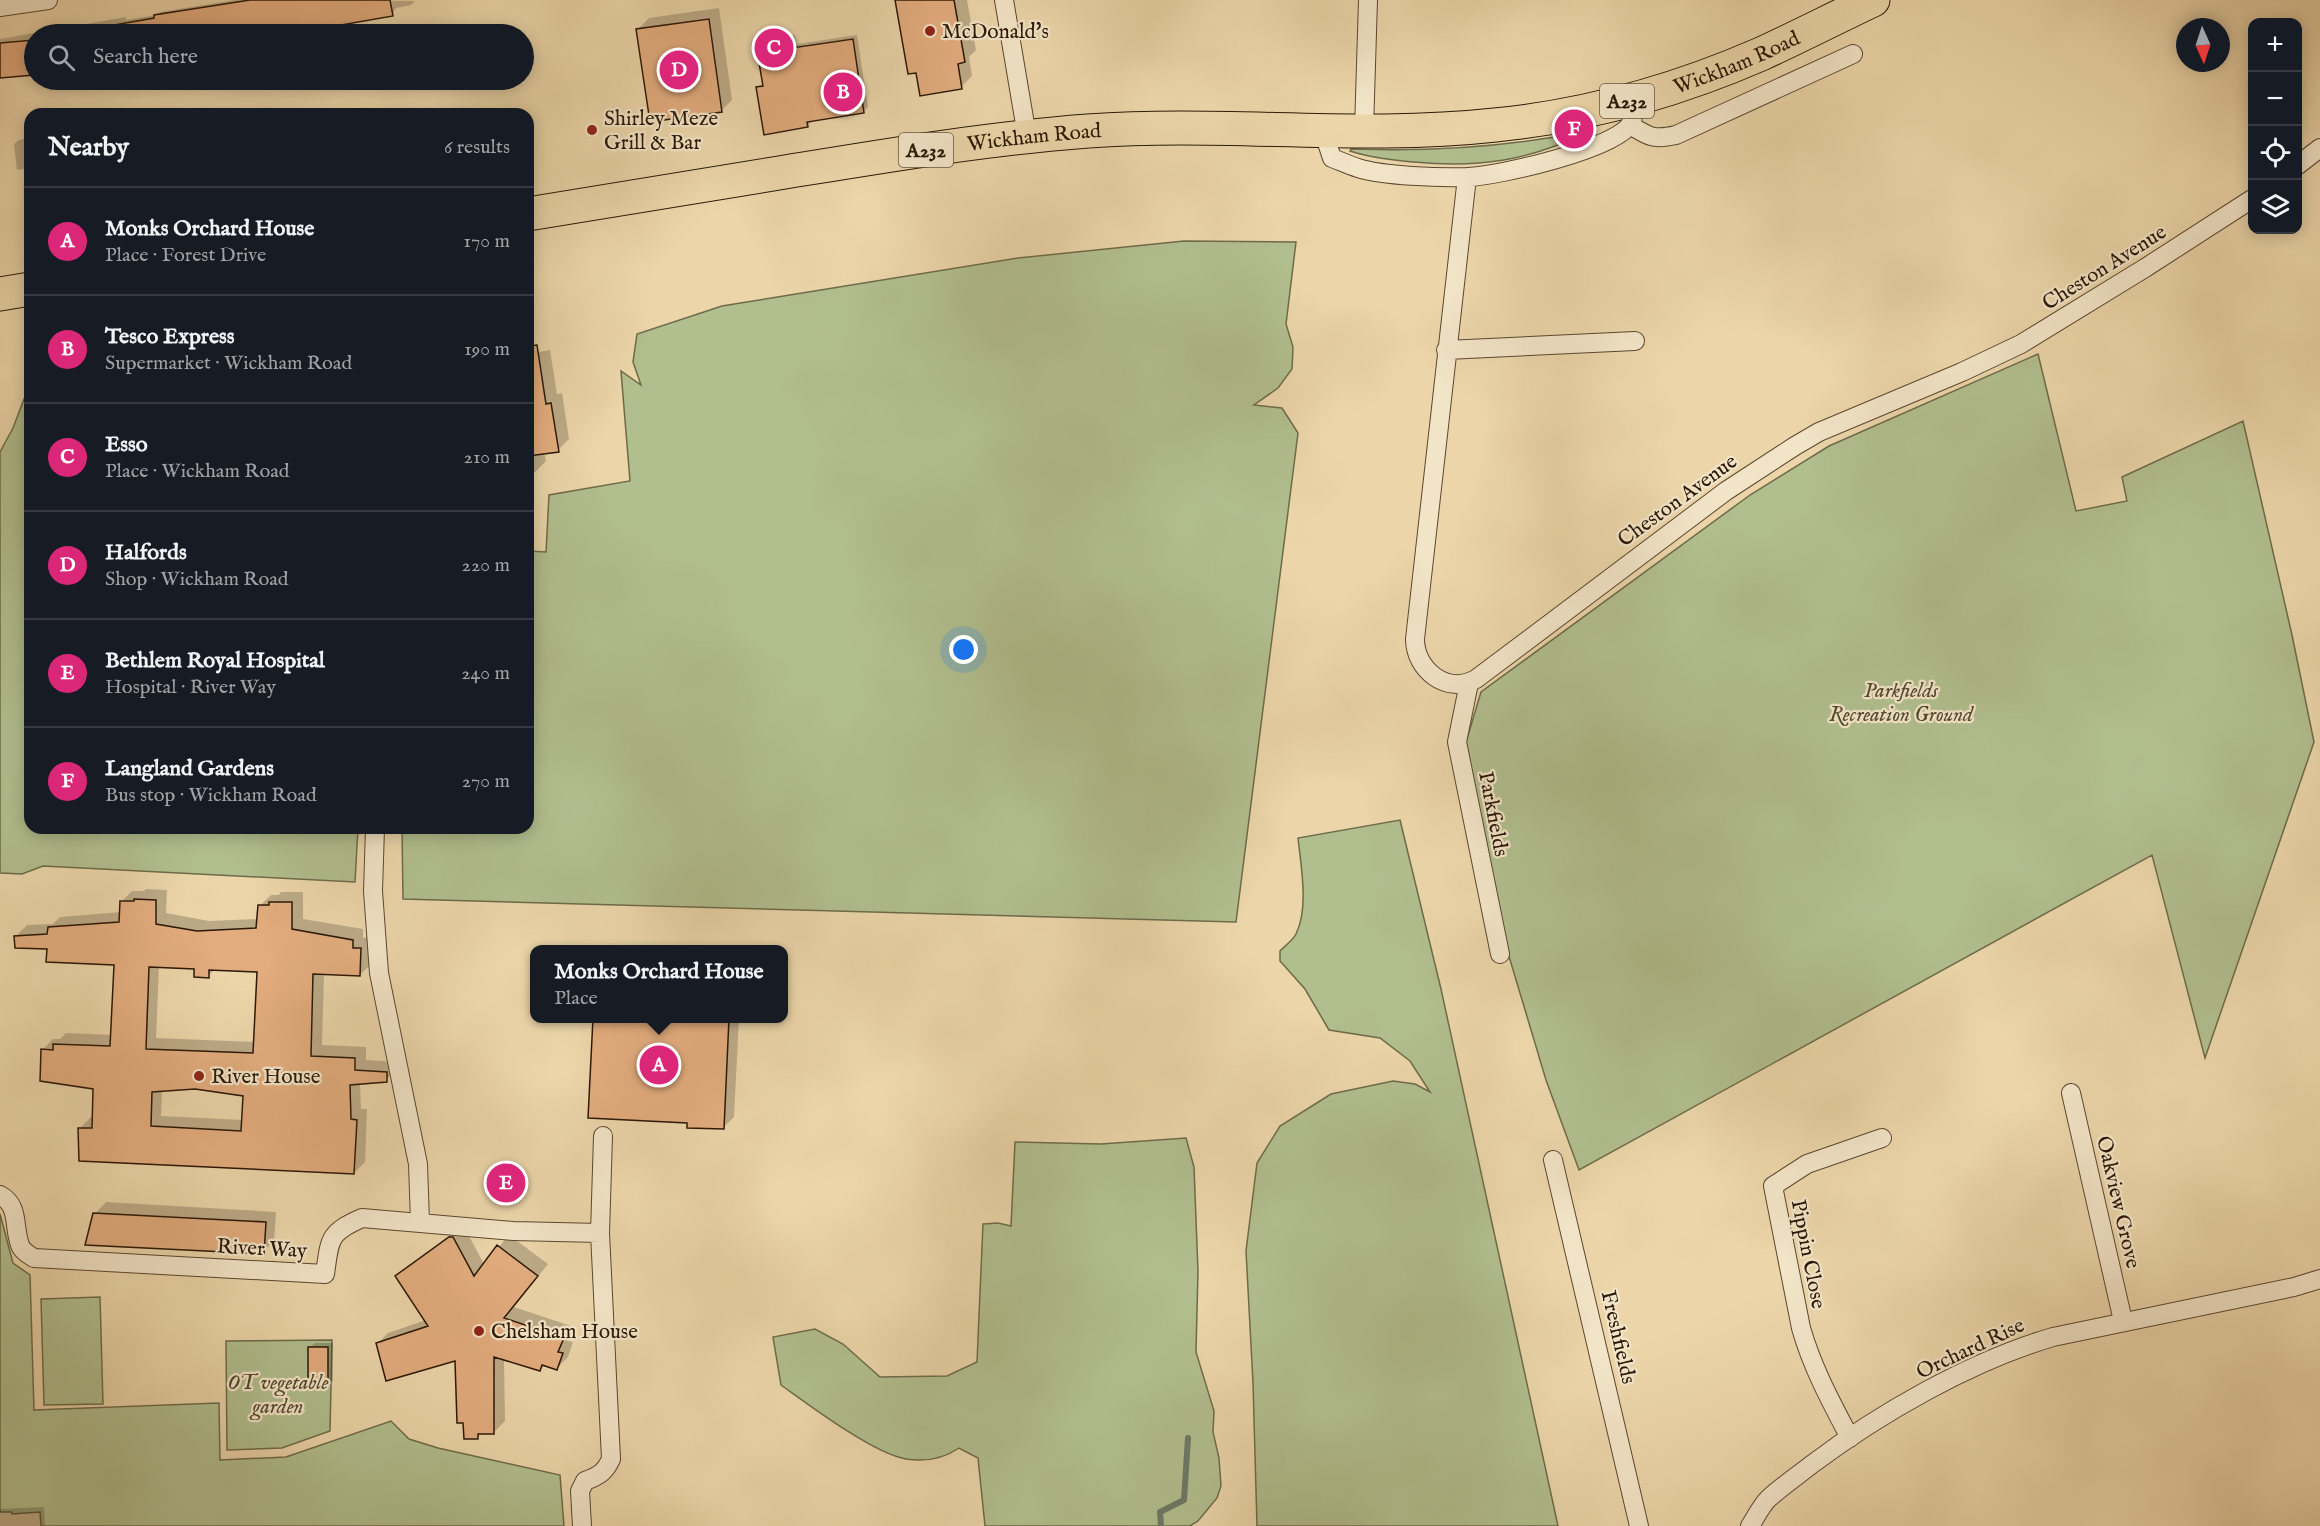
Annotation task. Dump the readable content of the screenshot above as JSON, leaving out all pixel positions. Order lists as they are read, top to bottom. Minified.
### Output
{"streets":{"highway":["Wickham Road","A232"],"street":["Cheston Avenue","Parkfields","Oakview Grove","River Way","Pippin Close","Freshfields","Orchard Rise"]},"crossings":[["Cheston Avenue","Parkfields"],["Oakview Grove","Orchard Rise"],["Pippin Close","Orchard Rise"]],"parks":["Parkfields Recreation Ground","OT vegetable garden"],"places":["McDonald's","Shirley Meze Grill & Bar","River House","Chelsham House"],"north":"bottom","page":{"map_buttons":["+","−"],"search":"Search here","pins":["C","D","B","F","A","E"],"heading":["Nearby","6 results"],"list":[{"mark":"A","name":"Monks Orchard House","note":"Place · Forest Drive","value":"170 m"},{"mark":"B","name":"Tesco Express","note":"Supermarket · Wickham Road","value":"190 m"},{"mark":"C","name":"Esso","note":"Place · Wickham Road","value":"210 m"},{"mark":"D","name":"Halfords","note":"Shop · Wickham Road","value":"220 m"},{"mark":"E","name":"Bethlem Royal Hospital","note":"Hospital · River Way","value":"240 m"},{"mark":"F","name":"Langland Gardens","note":"Bus stop · Wickham Road","value":"270 m"}],"popup":["Monks Orchard House","Place"]}}
